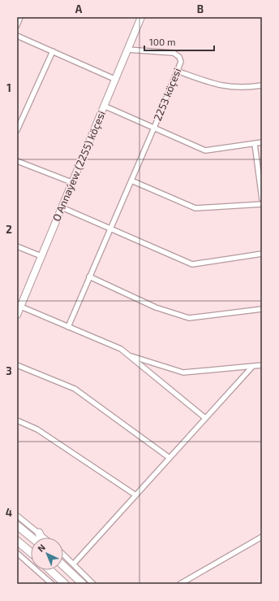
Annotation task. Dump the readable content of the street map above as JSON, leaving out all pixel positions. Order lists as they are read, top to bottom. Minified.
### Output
{"streets":{"main road":["O Annaýew (2255) köçesi"],"street":["2253 köçesi"]},"crossings":[["2253 köçesi","O Annaýew (2255) köçesi"]],"scale_bar":"100 m","north":"top left","grid":{"columns":["A","B"],"rows":["1","2","3","4"]}}
